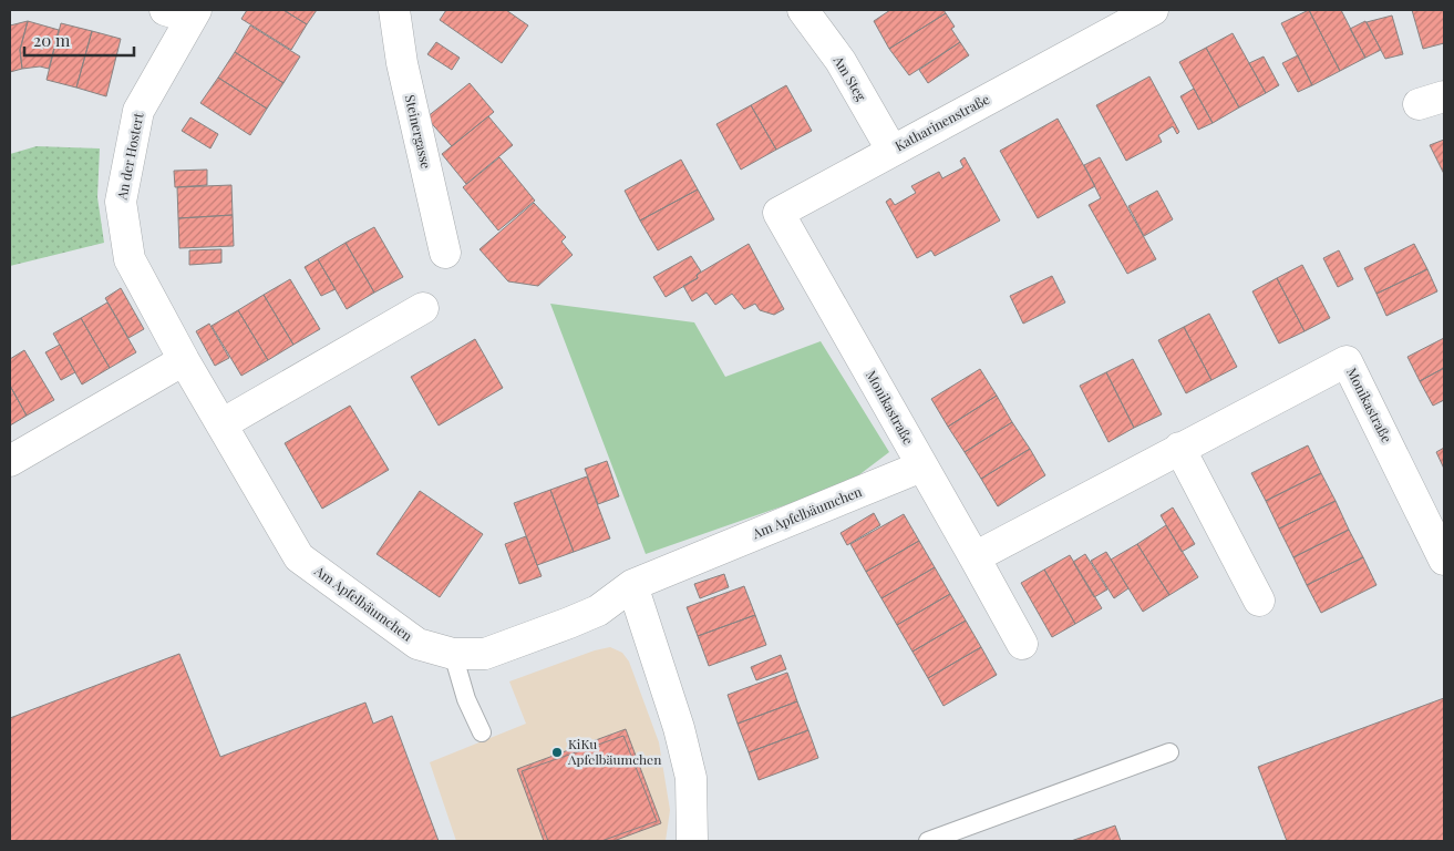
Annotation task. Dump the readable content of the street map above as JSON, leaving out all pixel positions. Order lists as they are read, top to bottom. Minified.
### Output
{"streets":{"street":["Am Steg","Katharinenstraße","Steinergasse","An der Hostert","Monikastraße","Am Apfelbäumchen"]},"crossings":[["Am Steg","Katharinenstraße"],["Katharinenstraße","Monikastraße"],["An der Hostert","Am Apfelbäumchen"],["Monikastraße","Am Apfelbäumchen"]],"places":["KiKu Apfelbäumchen"],"scale_bar":"20 m"}
